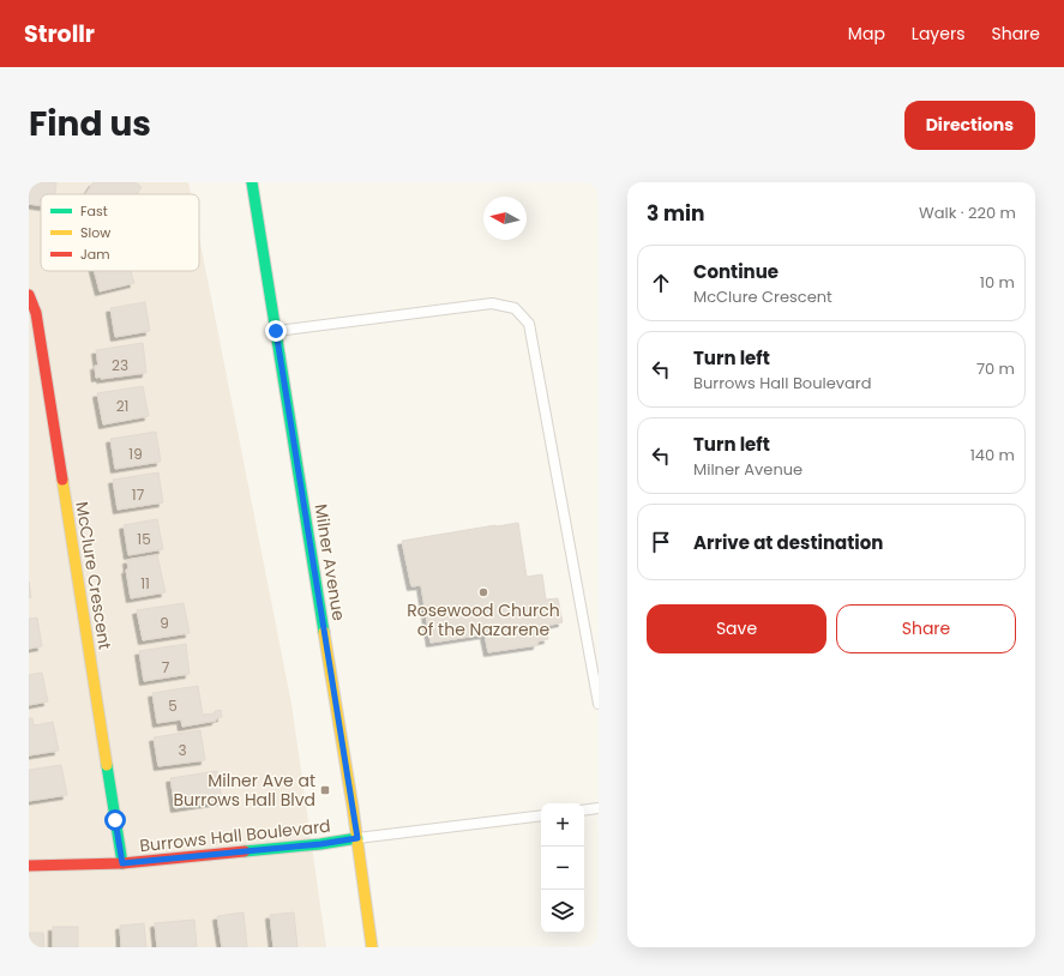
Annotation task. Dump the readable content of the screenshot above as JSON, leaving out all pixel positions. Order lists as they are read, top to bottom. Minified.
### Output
{"streets":{"street":["Milner Avenue","McClure Crescent","Burrows Hall Boulevard"]},"crossings":[["Milner Avenue","Burrows Hall Boulevard"],["McClure Crescent","Burrows Hall Boulevard"]],"places":{"other":["Rosewood Church of the Nazarene"],"transit":["Milner Ave at Burrows Hall Blvd"]},"house_numbers":["23","21","19","17","15","11","9","7","5","3"],"legend":["Fast","Slow","Jam"],"north":"left","page":{"header":"Strollr","nav":["Map","Layers","Share"],"title":"Find us","buttons":["Directions",["Save","Share"]],"heading":["3 min","Walk · 220 m"],"list":[["Continue","McClure Crescent","10 m"],["Turn left","Burrows Hall Boulevard","70 m"],["Turn left","Milner Avenue","140 m"],"Arrive at destination"],"map_buttons":["+","−"]}}
